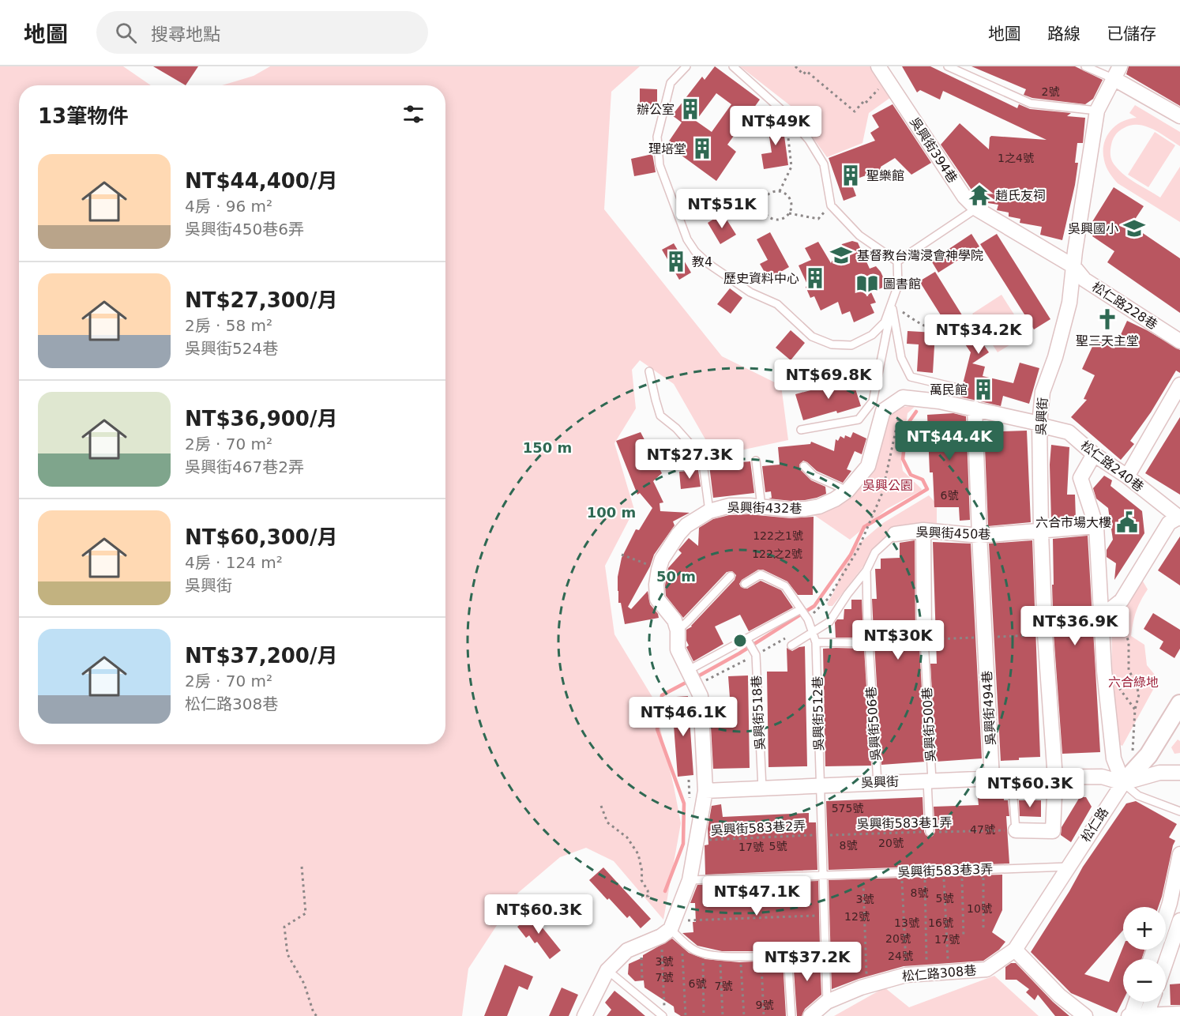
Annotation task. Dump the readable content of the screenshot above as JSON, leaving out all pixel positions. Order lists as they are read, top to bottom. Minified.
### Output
{"streets":{"street":["吳興街394巷","松仁路228巷","吳興街","松仁路240巷","吳興街432巷","吳興街450巷","吳興街494巷","松仁路","松仁路308巷"],"lane":["吳興街518巷","吳興街512巷","吳興街506巷","吳興街500巷","吳興街583巷3弄"],"path":["吳興街583巷1弄","吳興街583巷2弄"]},"crossings":[["吳興街394巷","松仁路228巷"],["吳興街394巷","吳興街"],["松仁路228巷","吳興街"],["吳興街","松仁路240巷"],["吳興街","吳興街450巷"],["吳興街","吳興街494巷"],["吳興街","吳興街518巷"],["吳興街","吳興街512巷"],["吳興街","吳興街506巷"],["吳興街","吳興街500巷"],["吳興街","松仁路"],["吳興街450巷","吳興街494巷"],["吳興街512巷","吳興街583巷1弄"],["吳興街512巷","吳興街583巷2弄"],["吳興街512巷","吳興街583巷3弄"],["吳興街512巷","松仁路308巷"],["吳興街500巷","吳興街583巷1弄"],["吳興街583巷1弄","吳興街583巷2弄"],["松仁路","吳興街583巷3弄"],["松仁路","松仁路308巷"]],"parks":["吳興公園","六合綠地"],"places":{"building":["辦公室","理培堂","聖樂館","教4","歷史資料中心","萬民館"],"temple":["趙氏友祠"],"school or university":["吳興國小","基督教台灣浸會神學院"],"library":["圖書館"],"church":["聖三天主堂"],"public building":["六合市場大樓"]},"house_numbers":["2號","1之4號","6號","122之1號","122之2號","575號","47號","20號","8號","5號","17號","8號","5號","3號","10號","12號","13號","16號","20號","17號","24號","3號","7號","6號","7號","9號"],"page":{"header":"地圖","search":"搜尋地點","nav":["地圖","路線","已儲存"],"heading":"13筆物件","price":["NT$49K","NT$51K","NT$34.2K","NT$69.8K","NT$44.4K","NT$27.3K","NT$36.9K","NT$30K","NT$46.1K","NT$60.3K","NT$47.1K","NT$60.3K","NT$37.2K"],"list":[{"name":"NT$44,400/月","note":"4房 · 96 m² · 吳興街450巷6弄"},{"name":"NT$27,300/月","note":"2房 · 58 m² · 吳興街524巷"},{"name":"NT$36,900/月","note":"2房 · 70 m² · 吳興街467巷2弄"},{"name":"NT$60,300/月","note":"4房 · 124 m² · 吳興街"},{"name":"NT$37,200/月","note":"2房 · 70 m² · 松仁路308巷"}],"map_buttons":["+","−"]},"rings":["150 m","100 m","50 m"]}
